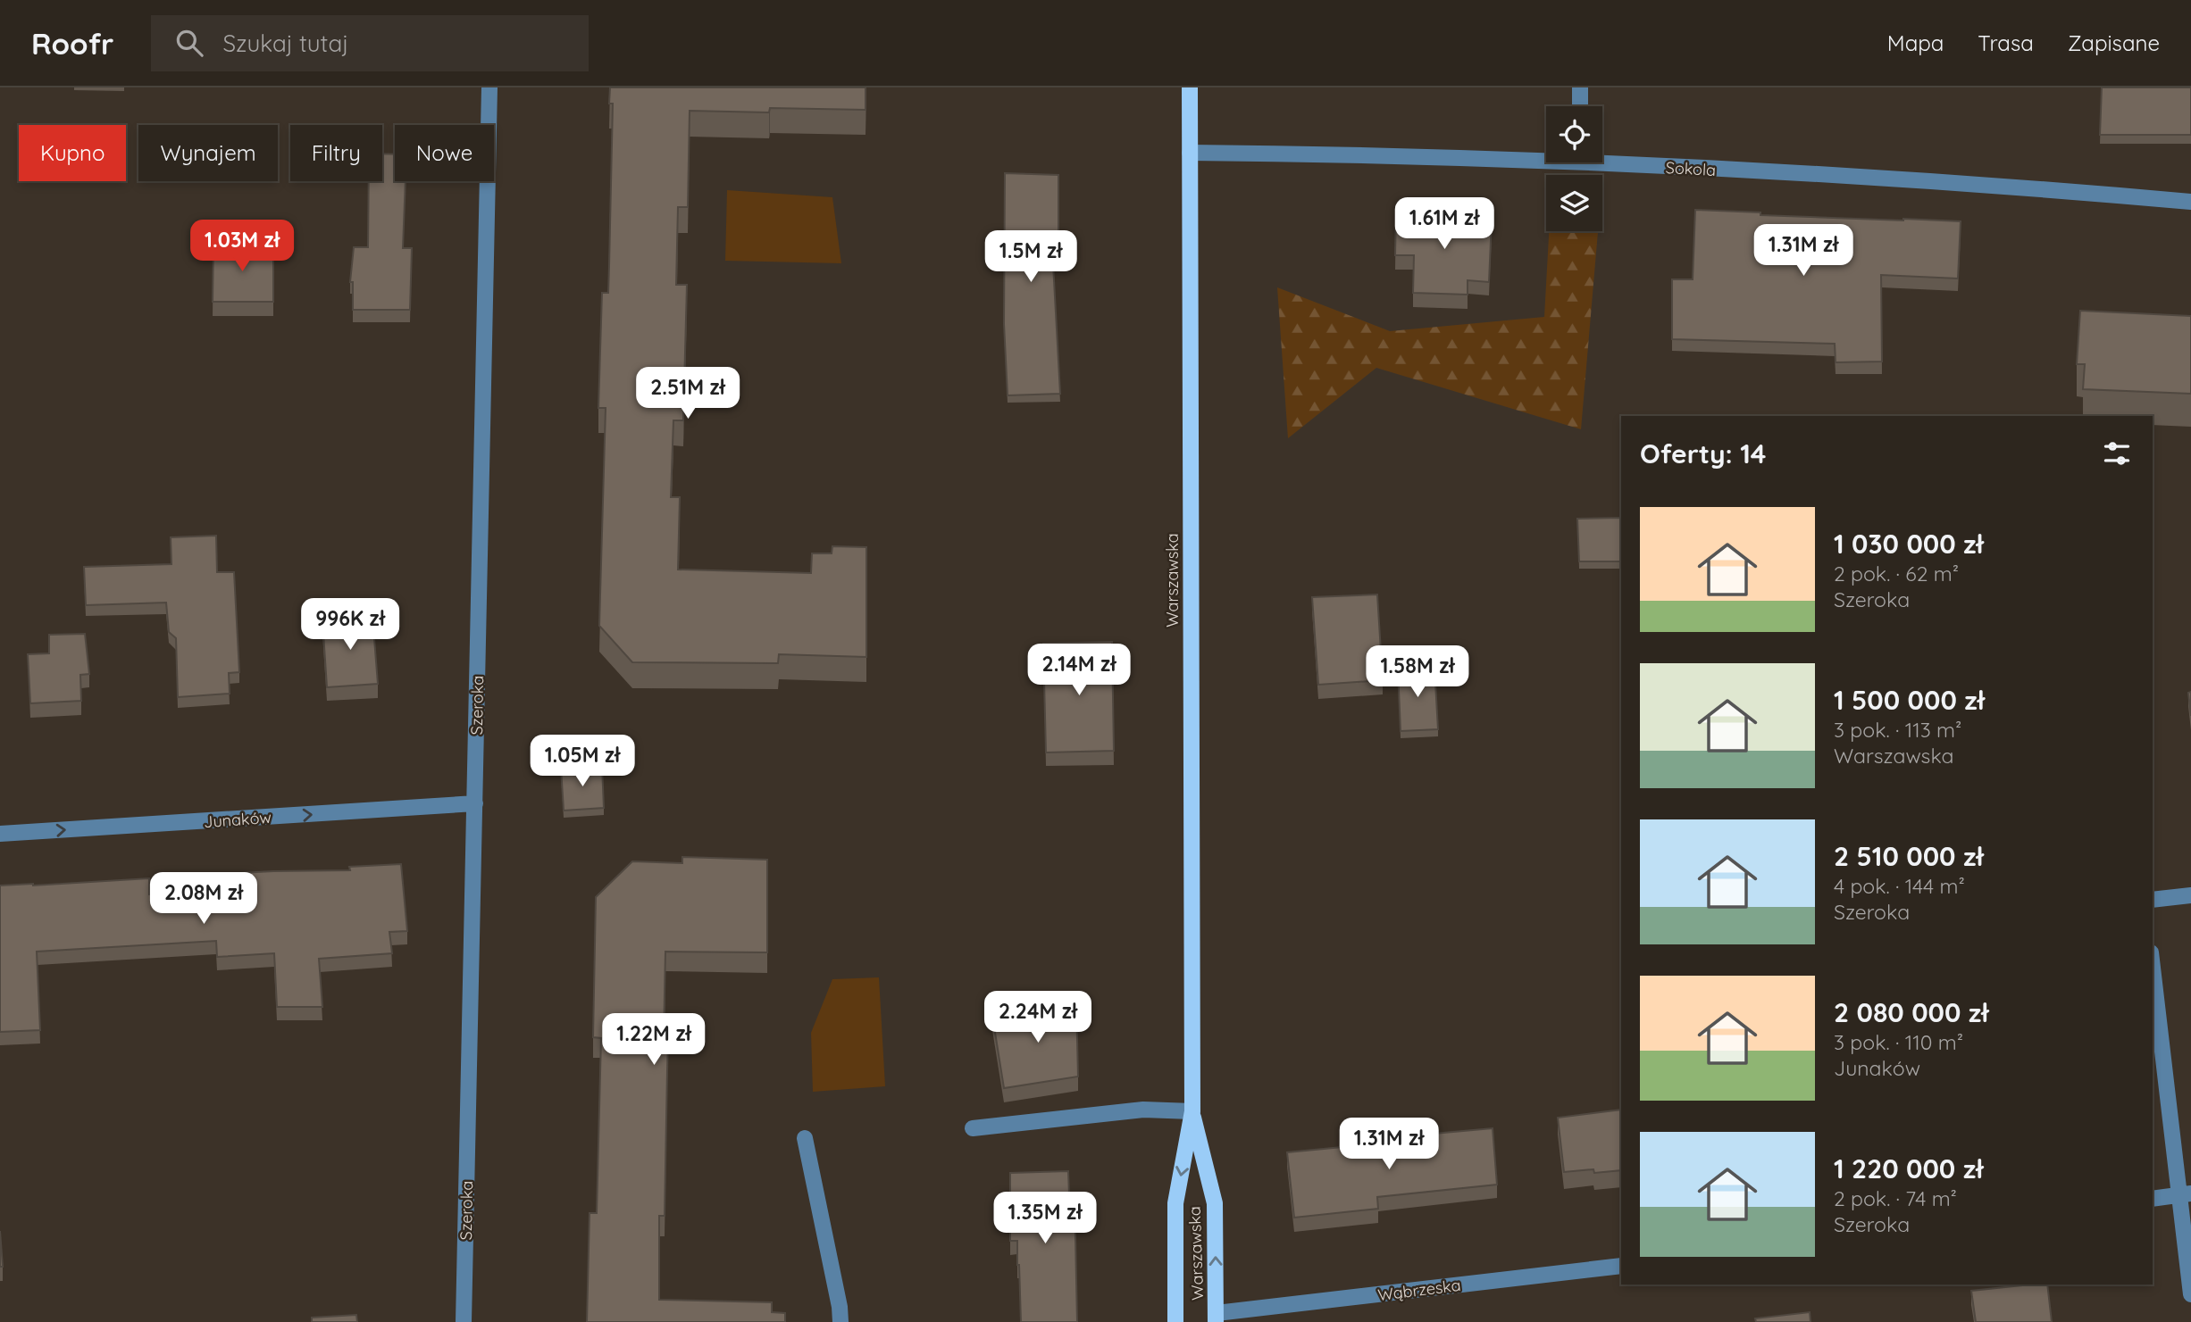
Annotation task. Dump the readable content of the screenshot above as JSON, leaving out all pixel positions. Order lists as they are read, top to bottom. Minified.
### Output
{"streets":{"main road":["Warszawska"],"street":["Sokola","Szeroka","Junaków","Wąbrzeska"]},"crossings":[["Sokola","Warszawska"],["Warszawska","Wąbrzeska"],["Szeroka","Junaków"]],"one_way":["Junaków"],"page":{"header":"Roofr","search":"Szukaj tutaj","nav":["Mapa","Trasa","Zapisane"],"chip":["Kupno","Wynajem","Filtry","Nowe"],"price":["1.61M zł","1.03M zł","1.31M zł","1.5M zł","2.51M zł","996K zł","2.14M zł","1.58M zł","1.05M zł","2.08M zł","2.24M zł","1.22M zł","1.31M zł","1.35M zł"],"heading":"Oferty: 14","list":[{"name":"1 030 000 zł","note":"2 pok. · 62 m² · Szeroka"},{"name":"1 500 000 zł","note":"3 pok. · 113 m² · Warszawska"},{"name":"2 510 000 zł","note":"4 pok. · 144 m² · Szeroka"},{"name":"2 080 000 zł","note":"3 pok. · 110 m² · Junaków"},{"name":"1 220 000 zł","note":"2 pok. · 74 m² · Szeroka"}]}}
